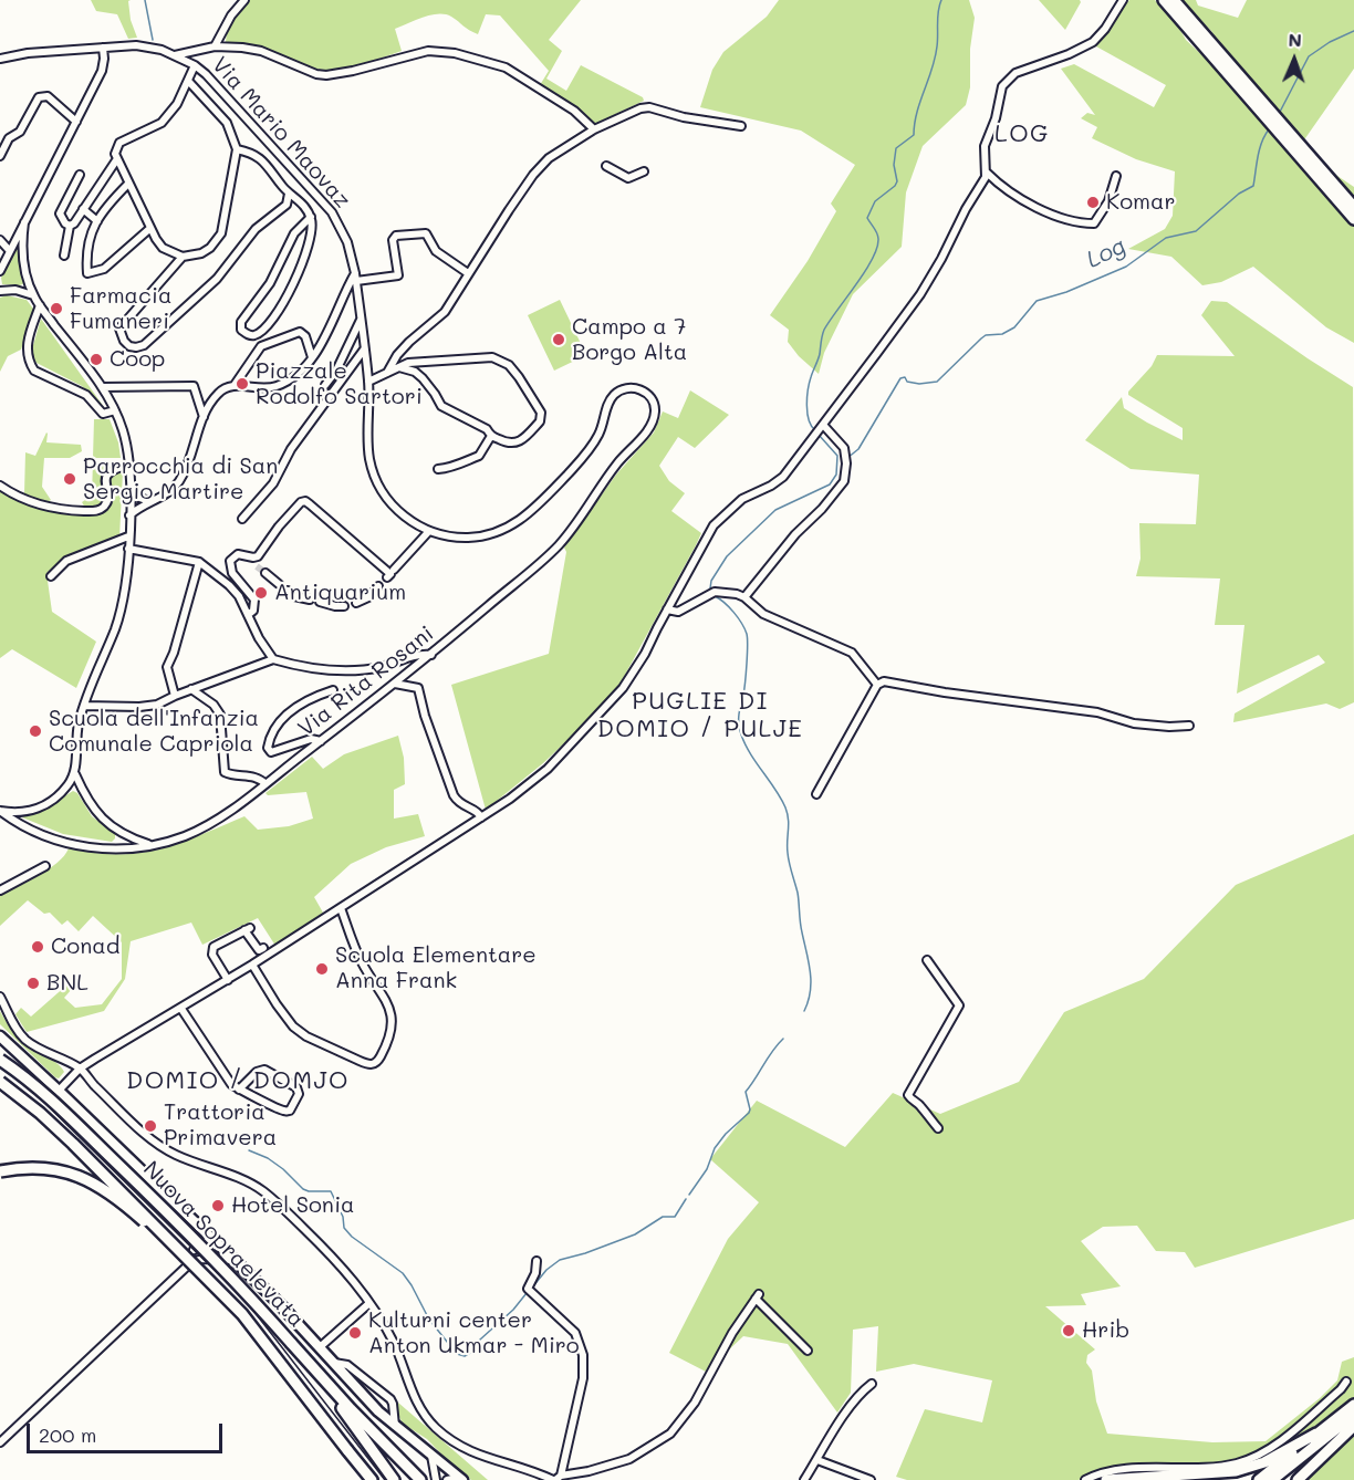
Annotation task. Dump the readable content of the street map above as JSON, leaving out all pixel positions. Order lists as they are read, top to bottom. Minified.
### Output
{"streets":{"highway":["Nuova Sopraelevata"],"street":["Via Mario Maovaz","Via Rita Rosani"]},"crossings":[["Via Mario Maovaz","Via Rita Rosani"]],"districts":["LOG","PUGLIE DI DOMIO / PULJE","DOMIO / DOMJO"],"water":["Log"],"places":["Komar","Farmacia Fumaneri","Campo a 7 Borgo Alta","Coop","Piazzale Rodolfo Sartori","Parrocchia di San Sergio Martire","Antiquarium","Scuola dell'Infanzia Comunale Capriola","Conad","Scuola Elementare Anna Frank","BNL","Trattoria Primavera","Hotel Sonia","Hrib","Kulturni center Anton Ukmar - Miro"],"scale_bar":"200 m","north":"top"}
